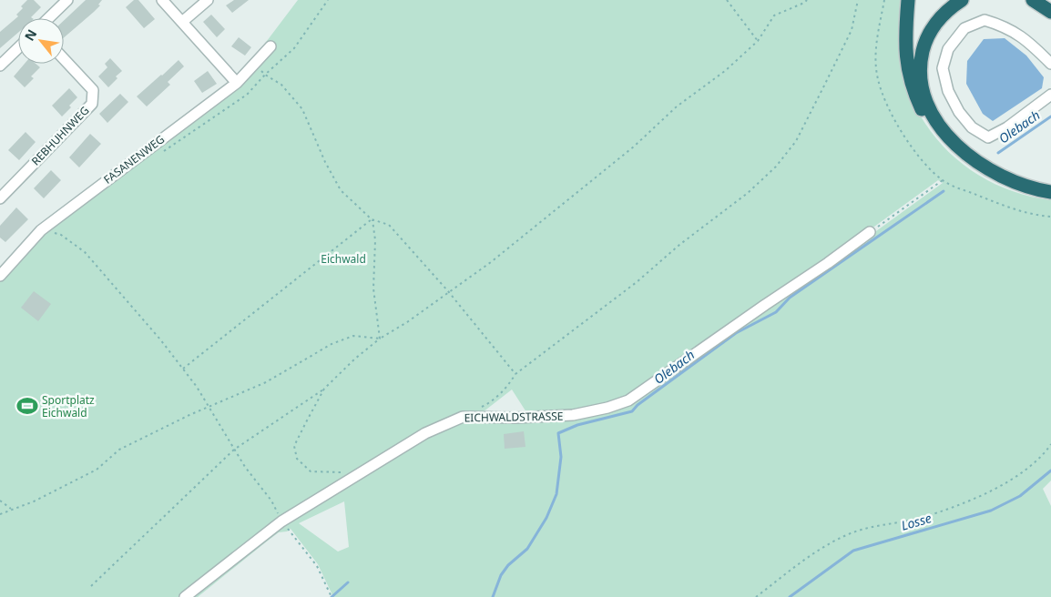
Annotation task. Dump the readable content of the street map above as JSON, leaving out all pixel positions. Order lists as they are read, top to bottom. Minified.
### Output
{"streets":{"street":["REBHUHNWEG","FASANENWEG","EICHWALDSTRASSE"]},"water":["Olebach","Losse"],"parks":["Eichwald"],"places":{"sports":["Sportplatz Eichwald"]},"north":"top left"}
